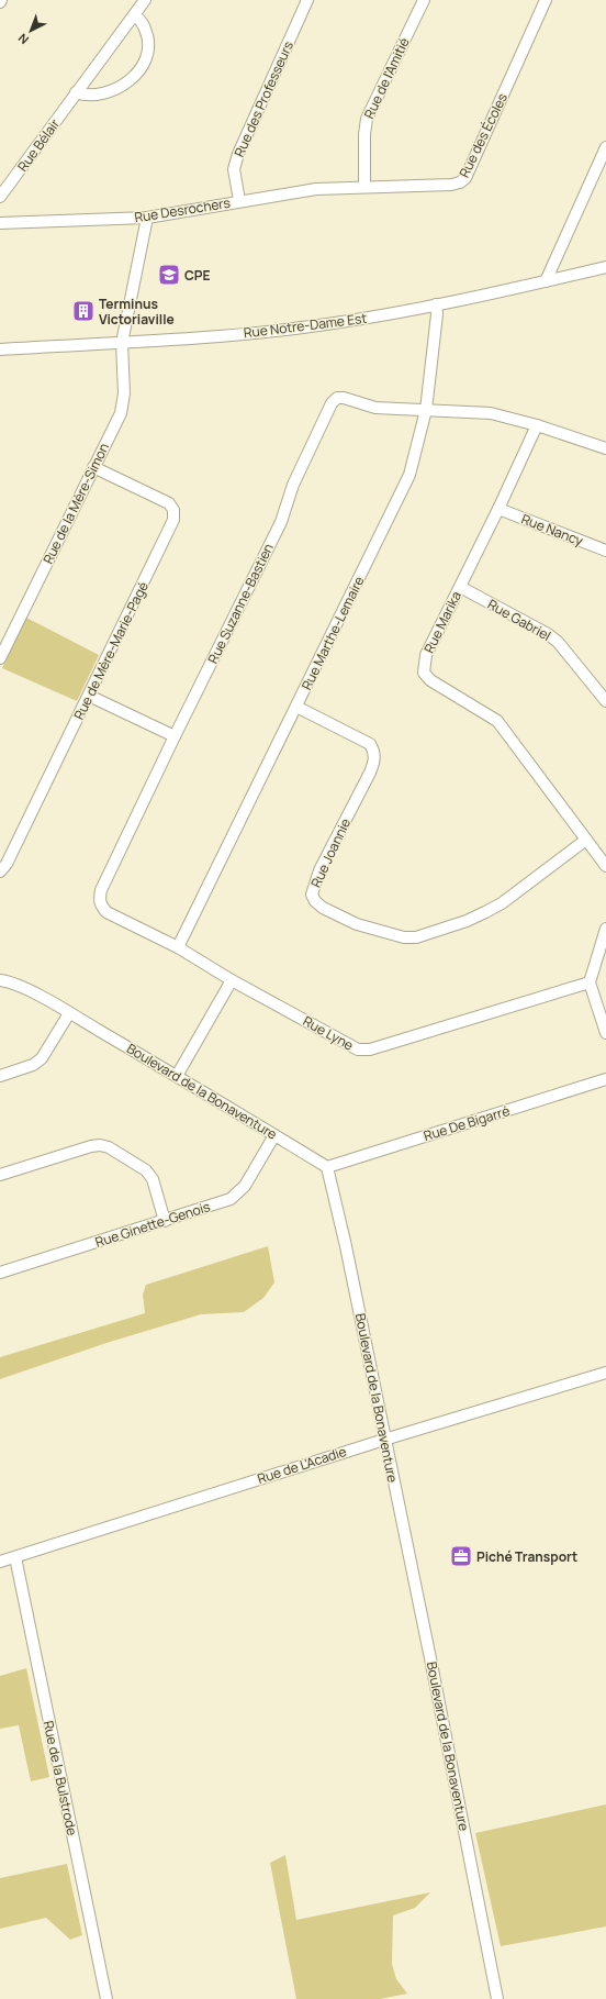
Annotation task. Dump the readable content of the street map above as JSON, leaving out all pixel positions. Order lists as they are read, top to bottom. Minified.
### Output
{"streets":{"street":["Rue de l'Amitié","Rue des Professeurs","Rue des Écoles","Rue Bélair","Rue Desrochers","Rue Notre-Dame Est","Rue de la Mère-Simon","Rue Nancy","Rue Suzanne-Bastien","Rue Gabriel","Rue Marika","Rue Marthe-Lemaire","Rue de Mère-Marie-Pagé","Rue Joannie","Rue Lyne","Boulevard de la Bonaventure","Rue De Bigarré","Rue Ginette-Genois","Rue de L'Acadie","Rue de la Bulstrode"]},"crossings":[["Rue de l'Amitié","Rue des Écoles"],["Rue de l'Amitié","Rue Desrochers"],["Rue des Professeurs","Rue Desrochers"],["Rue des Écoles","Rue Desrochers"],["Rue Desrochers","Rue de la Mère-Simon"],["Rue Notre-Dame Est","Rue de la Mère-Simon"],["Rue Notre-Dame Est","Rue Marthe-Lemaire"],["Rue de la Mère-Simon","Rue de Mère-Marie-Pagé"],["Rue Nancy","Rue Marika"],["Rue Suzanne-Bastien","Rue Marika"],["Rue Suzanne-Bastien","Rue Marthe-Lemaire"],["Rue Suzanne-Bastien","Rue Lyne"],["Rue Gabriel","Rue Marika"],["Rue Marika","Rue Joannie"],["Rue Marthe-Lemaire","Rue Joannie"],["Rue Marthe-Lemaire","Rue Lyne"],["Boulevard de la Bonaventure","Rue De Bigarré"],["Boulevard de la Bonaventure","Rue Ginette-Genois"],["Boulevard de la Bonaventure","Rue de L'Acadie"],["Rue de L'Acadie","Rue de la Bulstrode"]],"places":{"school or university":["CPE"],"building":["Terminus Victoriaville"],"office":["Piché Transport"]},"north":"bottom left"}
